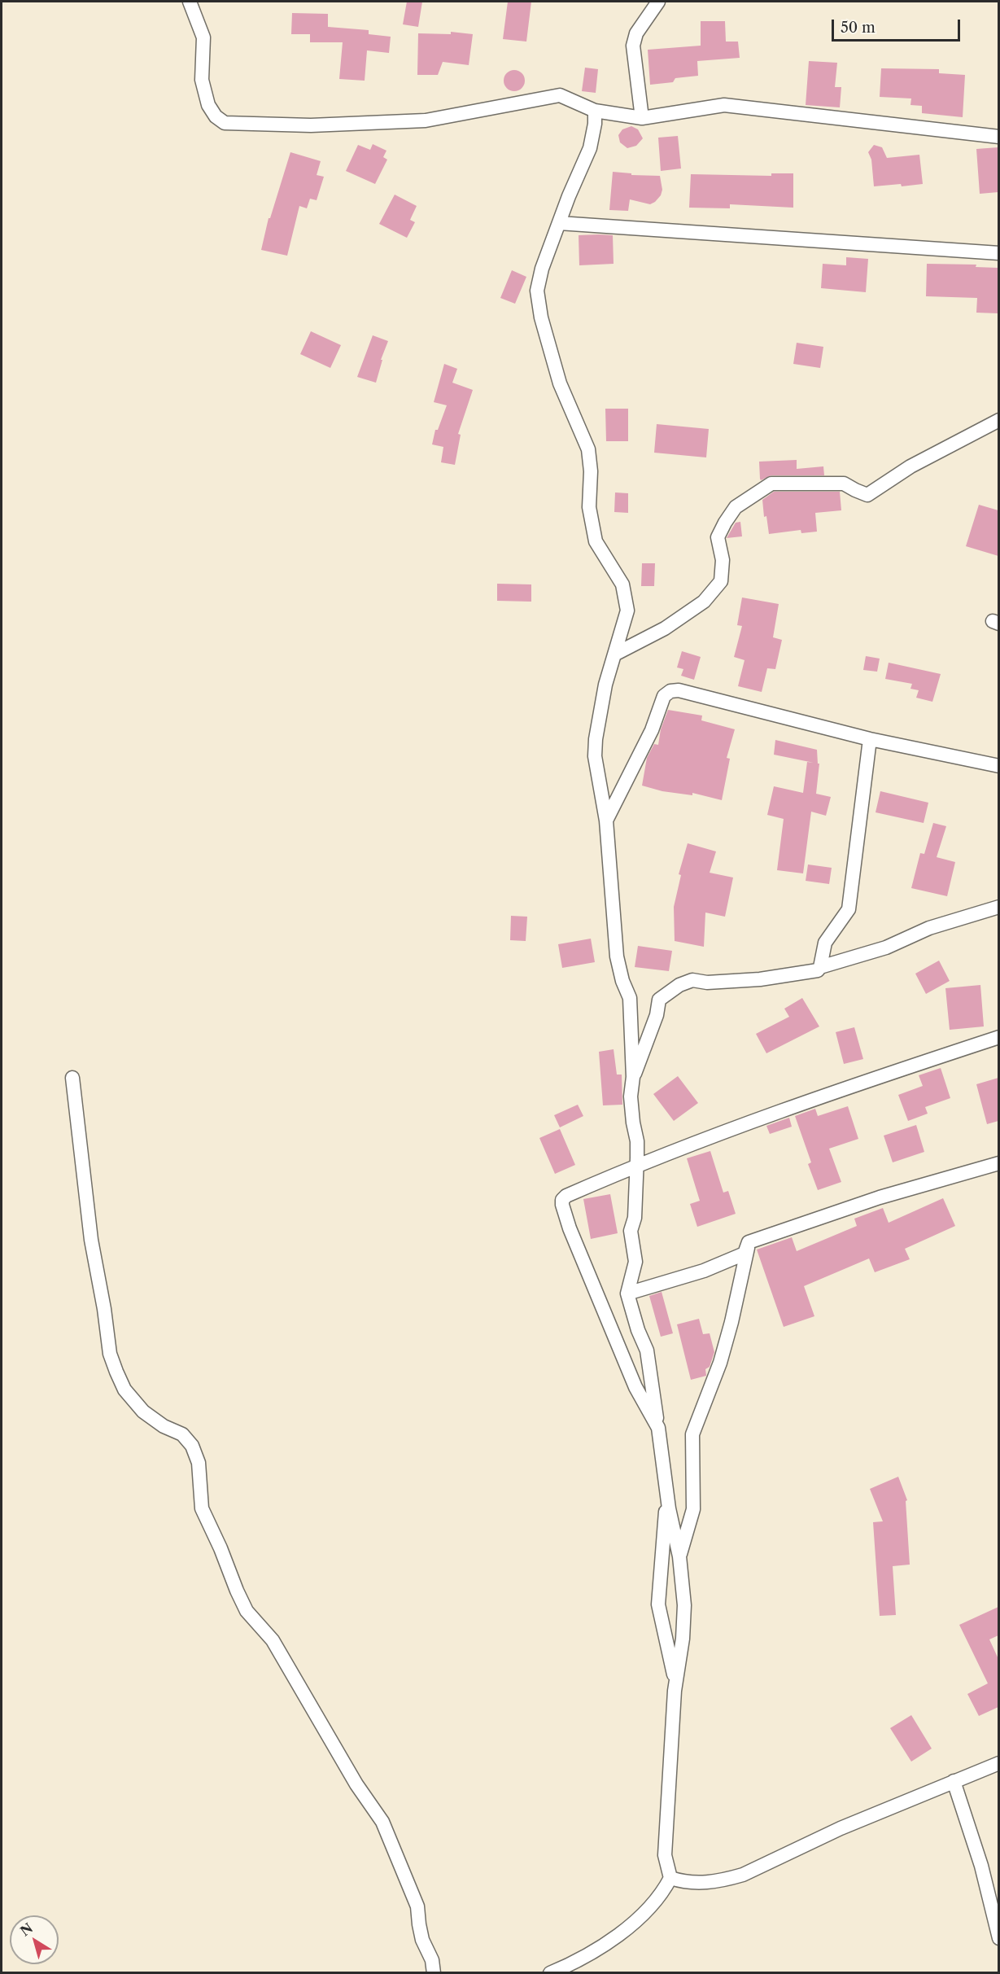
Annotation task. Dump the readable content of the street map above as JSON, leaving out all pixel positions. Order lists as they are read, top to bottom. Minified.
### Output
{"scale_bar":"50 m","north":"top left"}
